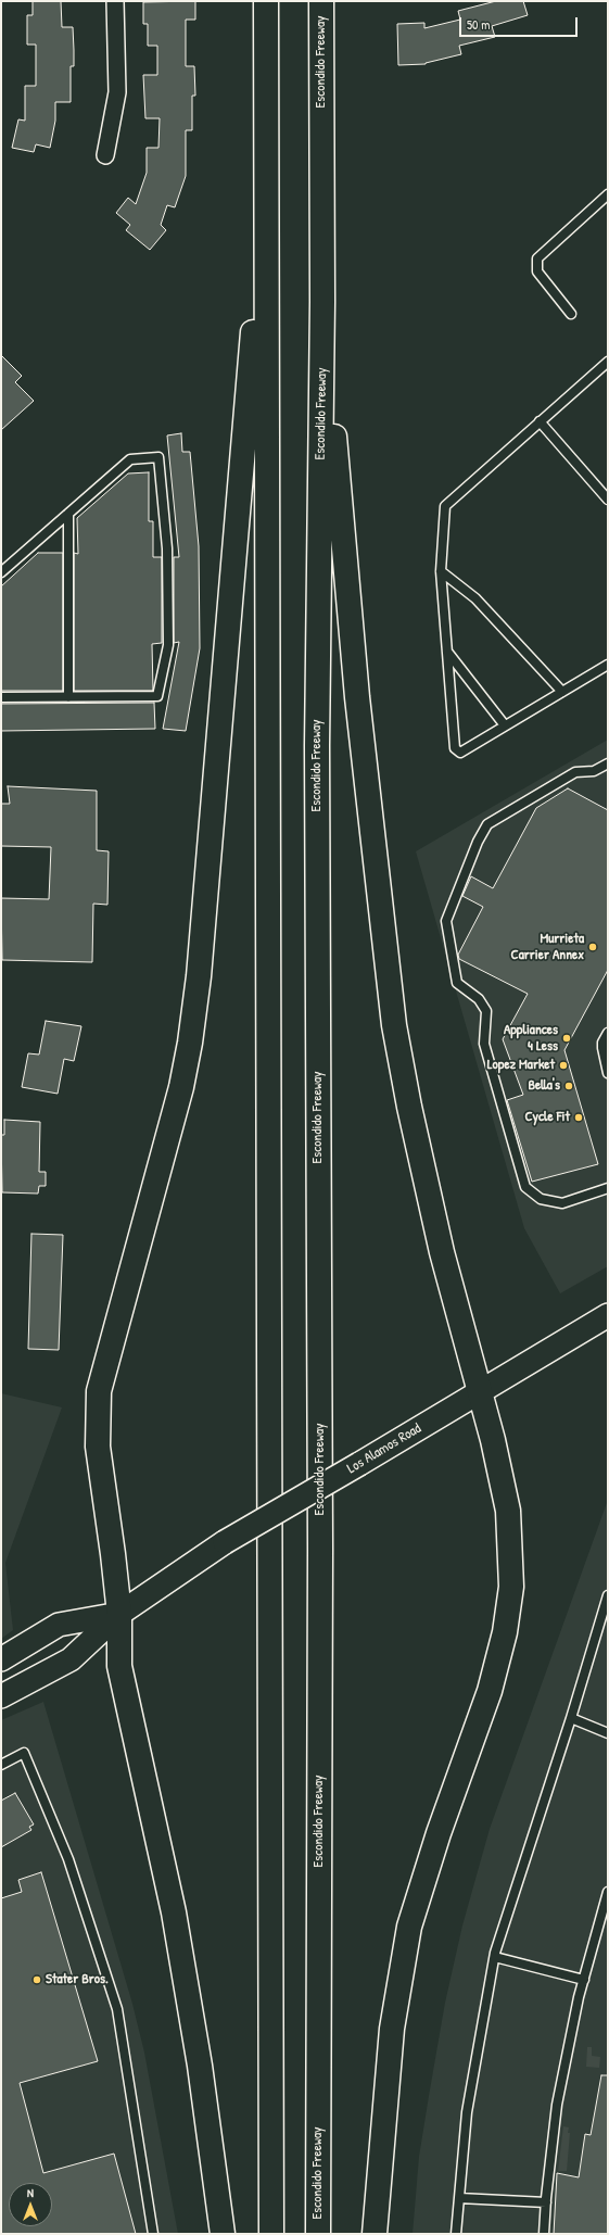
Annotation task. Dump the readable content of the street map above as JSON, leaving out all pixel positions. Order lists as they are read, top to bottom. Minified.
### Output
{"streets":{"highway":["Escondido Freeway"],"main road":["Los Alamos Road"]},"places":["Murrieta Carrier Annex","Appliances 4 Less","Lopez Market","Bella's","Cycle Fit","Stater Bros."],"scale_bar":"50 m","north":"top"}
